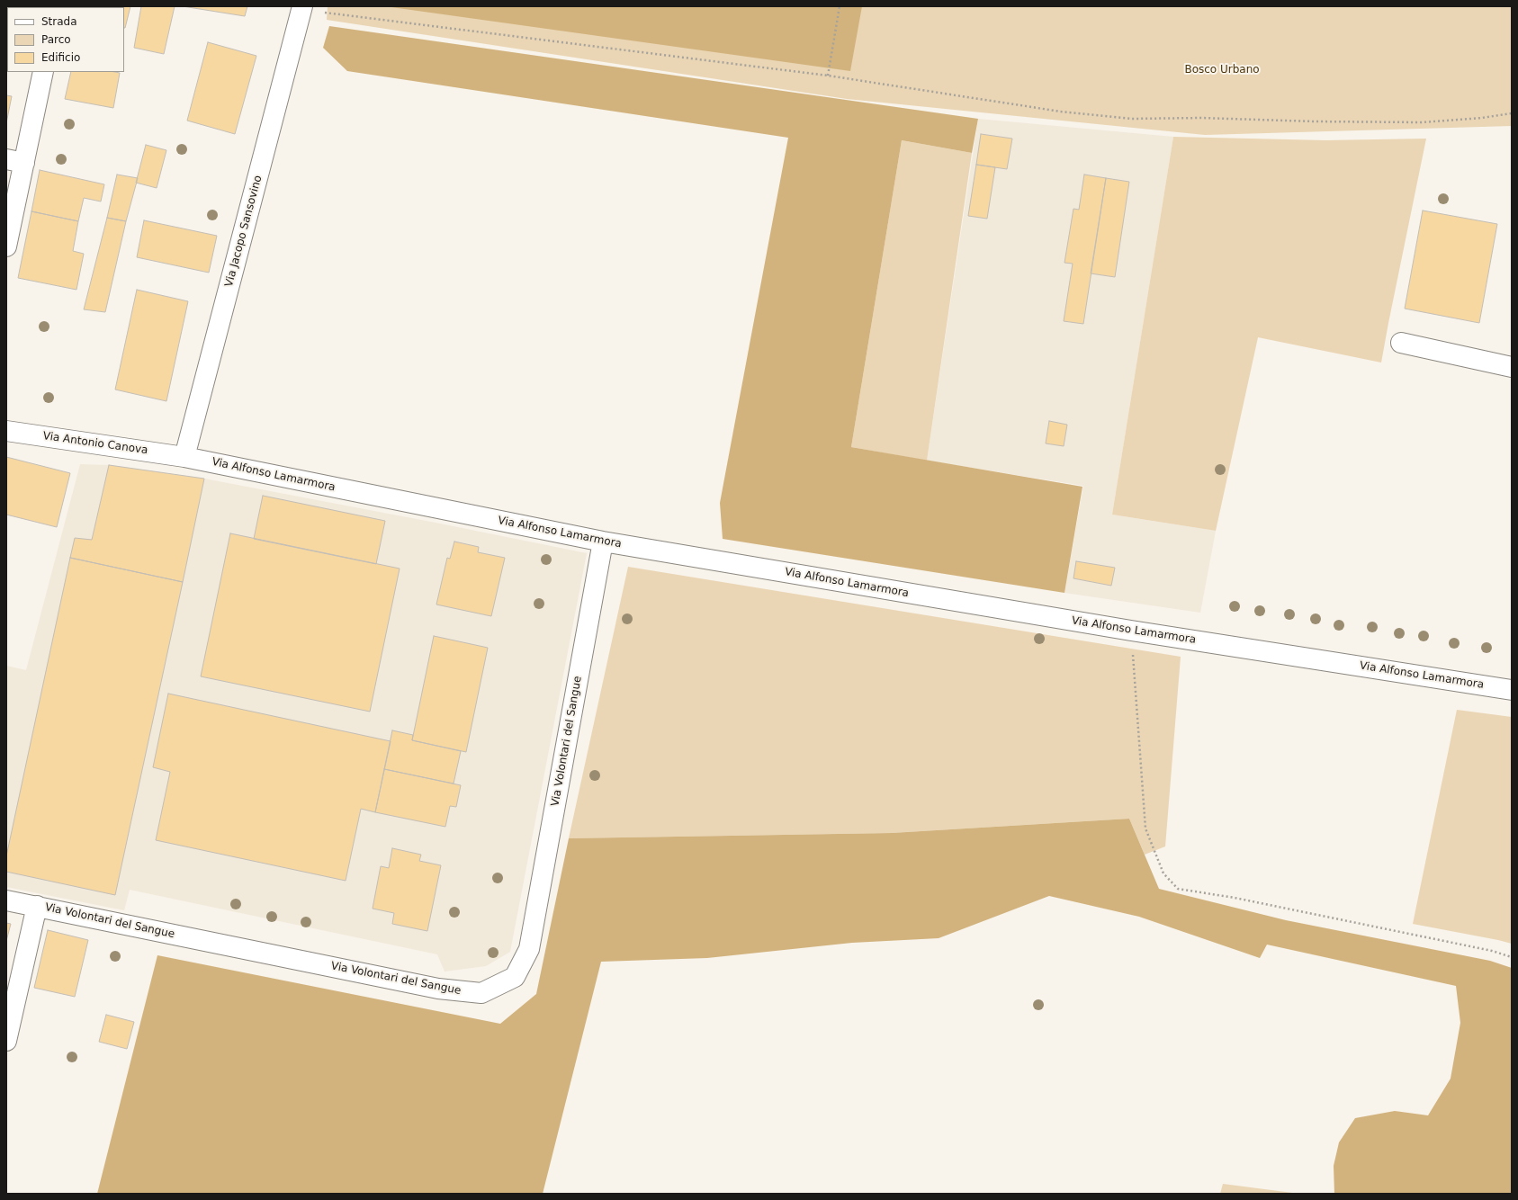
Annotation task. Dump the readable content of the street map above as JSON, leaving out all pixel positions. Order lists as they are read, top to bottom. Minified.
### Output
{"streets":{"street":["Via Jacopo Sansovino","Via Antonio Canova","Via Alfonso Lamarmora","Via Volontari del Sangue"]},"crossings":[["Via Jacopo Sansovino","Via Antonio Canova"],["Via Jacopo Sansovino","Via Alfonso Lamarmora"],["Via Antonio Canova","Via Alfonso Lamarmora"],["Via Alfonso Lamarmora","Via Volontari del Sangue"]],"parks":["Bosco Urbano"],"legend":["Strada","Parco","Edificio"]}
